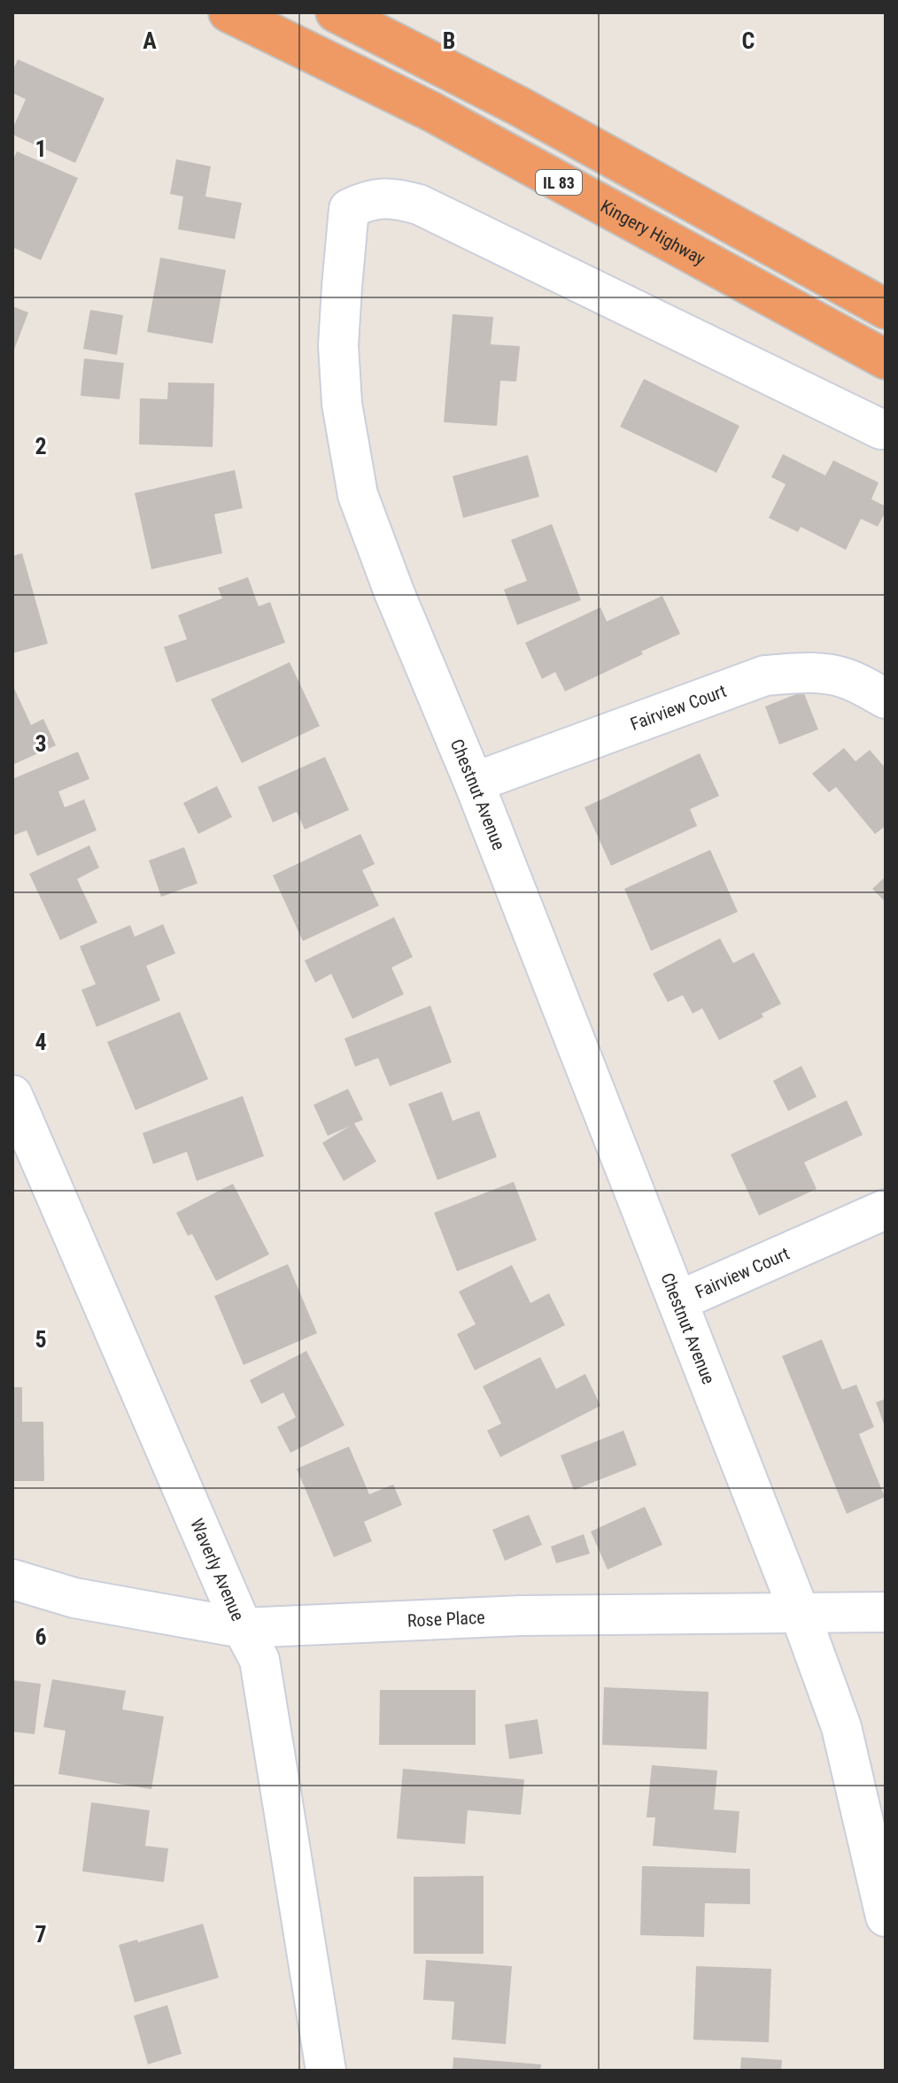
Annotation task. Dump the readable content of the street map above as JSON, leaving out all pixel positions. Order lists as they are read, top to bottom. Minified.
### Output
{"streets":{"highway":["IL 83","Kingery Highway"],"street":["Fairview Court","Chestnut Avenue","Waverly Avenue","Rose Place"]},"crossings":[["Fairview Court","Chestnut Avenue"],["Chestnut Avenue","Rose Place"],["Waverly Avenue","Rose Place"]],"grid":{"columns":["A","B","C"],"rows":["1","2","3","4","5","6","7"]}}
